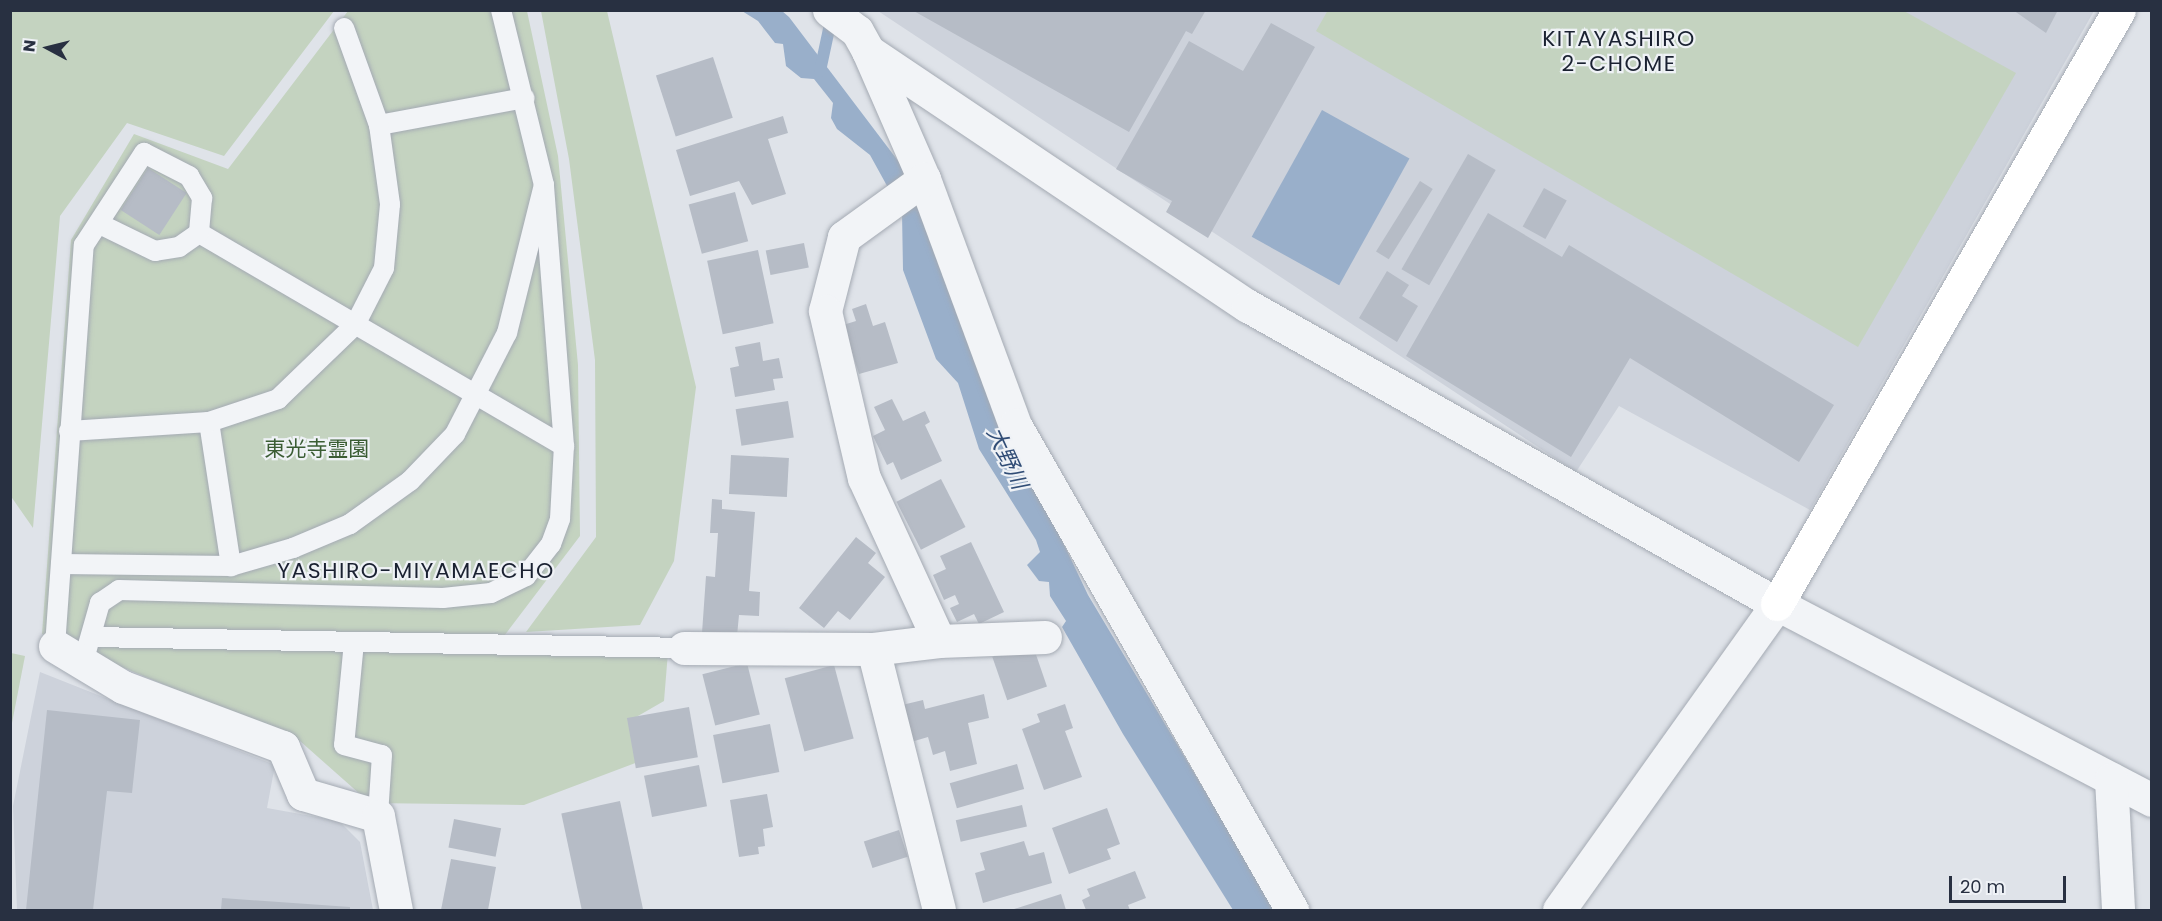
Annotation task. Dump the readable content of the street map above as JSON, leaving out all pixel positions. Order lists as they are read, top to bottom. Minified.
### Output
{"districts":["KITAYASHIRO 2-CHOME","YASHIRO-MIYAMAECHO"],"water":["大野川"],"parks":["東光寺霊園"],"scale_bar":"20 m","north":"left"}
